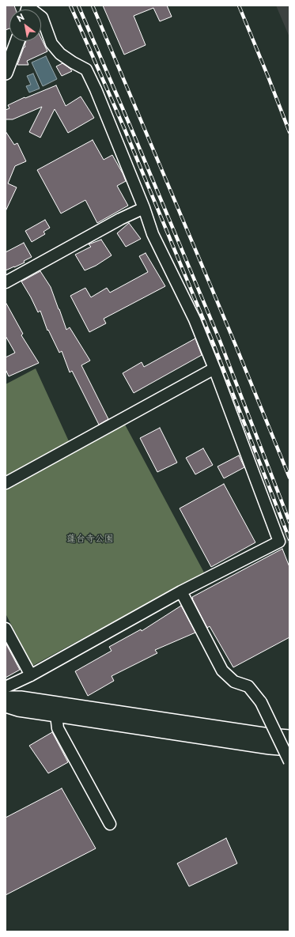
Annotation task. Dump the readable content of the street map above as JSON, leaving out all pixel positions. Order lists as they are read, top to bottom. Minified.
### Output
{"parks":["蓮台寺公園"],"north":"top left"}
